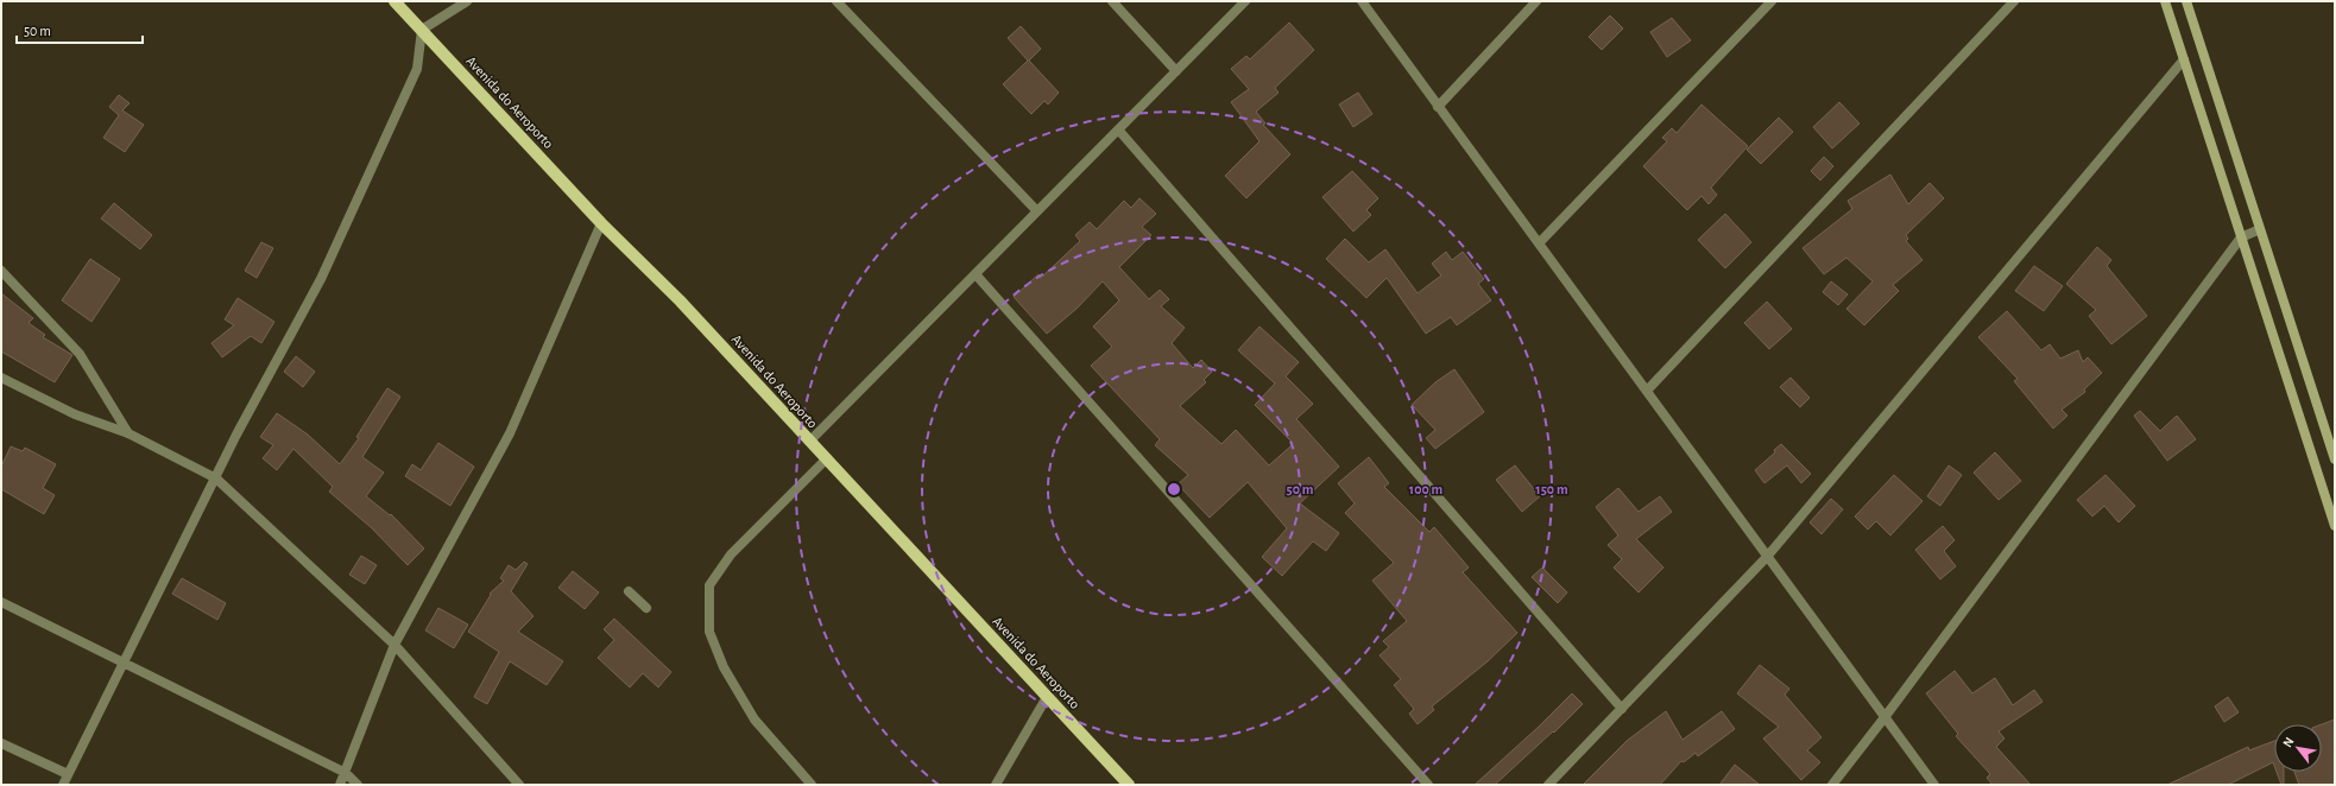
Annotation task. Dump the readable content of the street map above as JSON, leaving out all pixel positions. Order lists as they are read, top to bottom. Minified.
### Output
{"streets":{"main road":["Avenida do Aeroporto"]},"scale_bar":"50 m","north":"top left","rings":["50 m","100 m","150 m"]}
